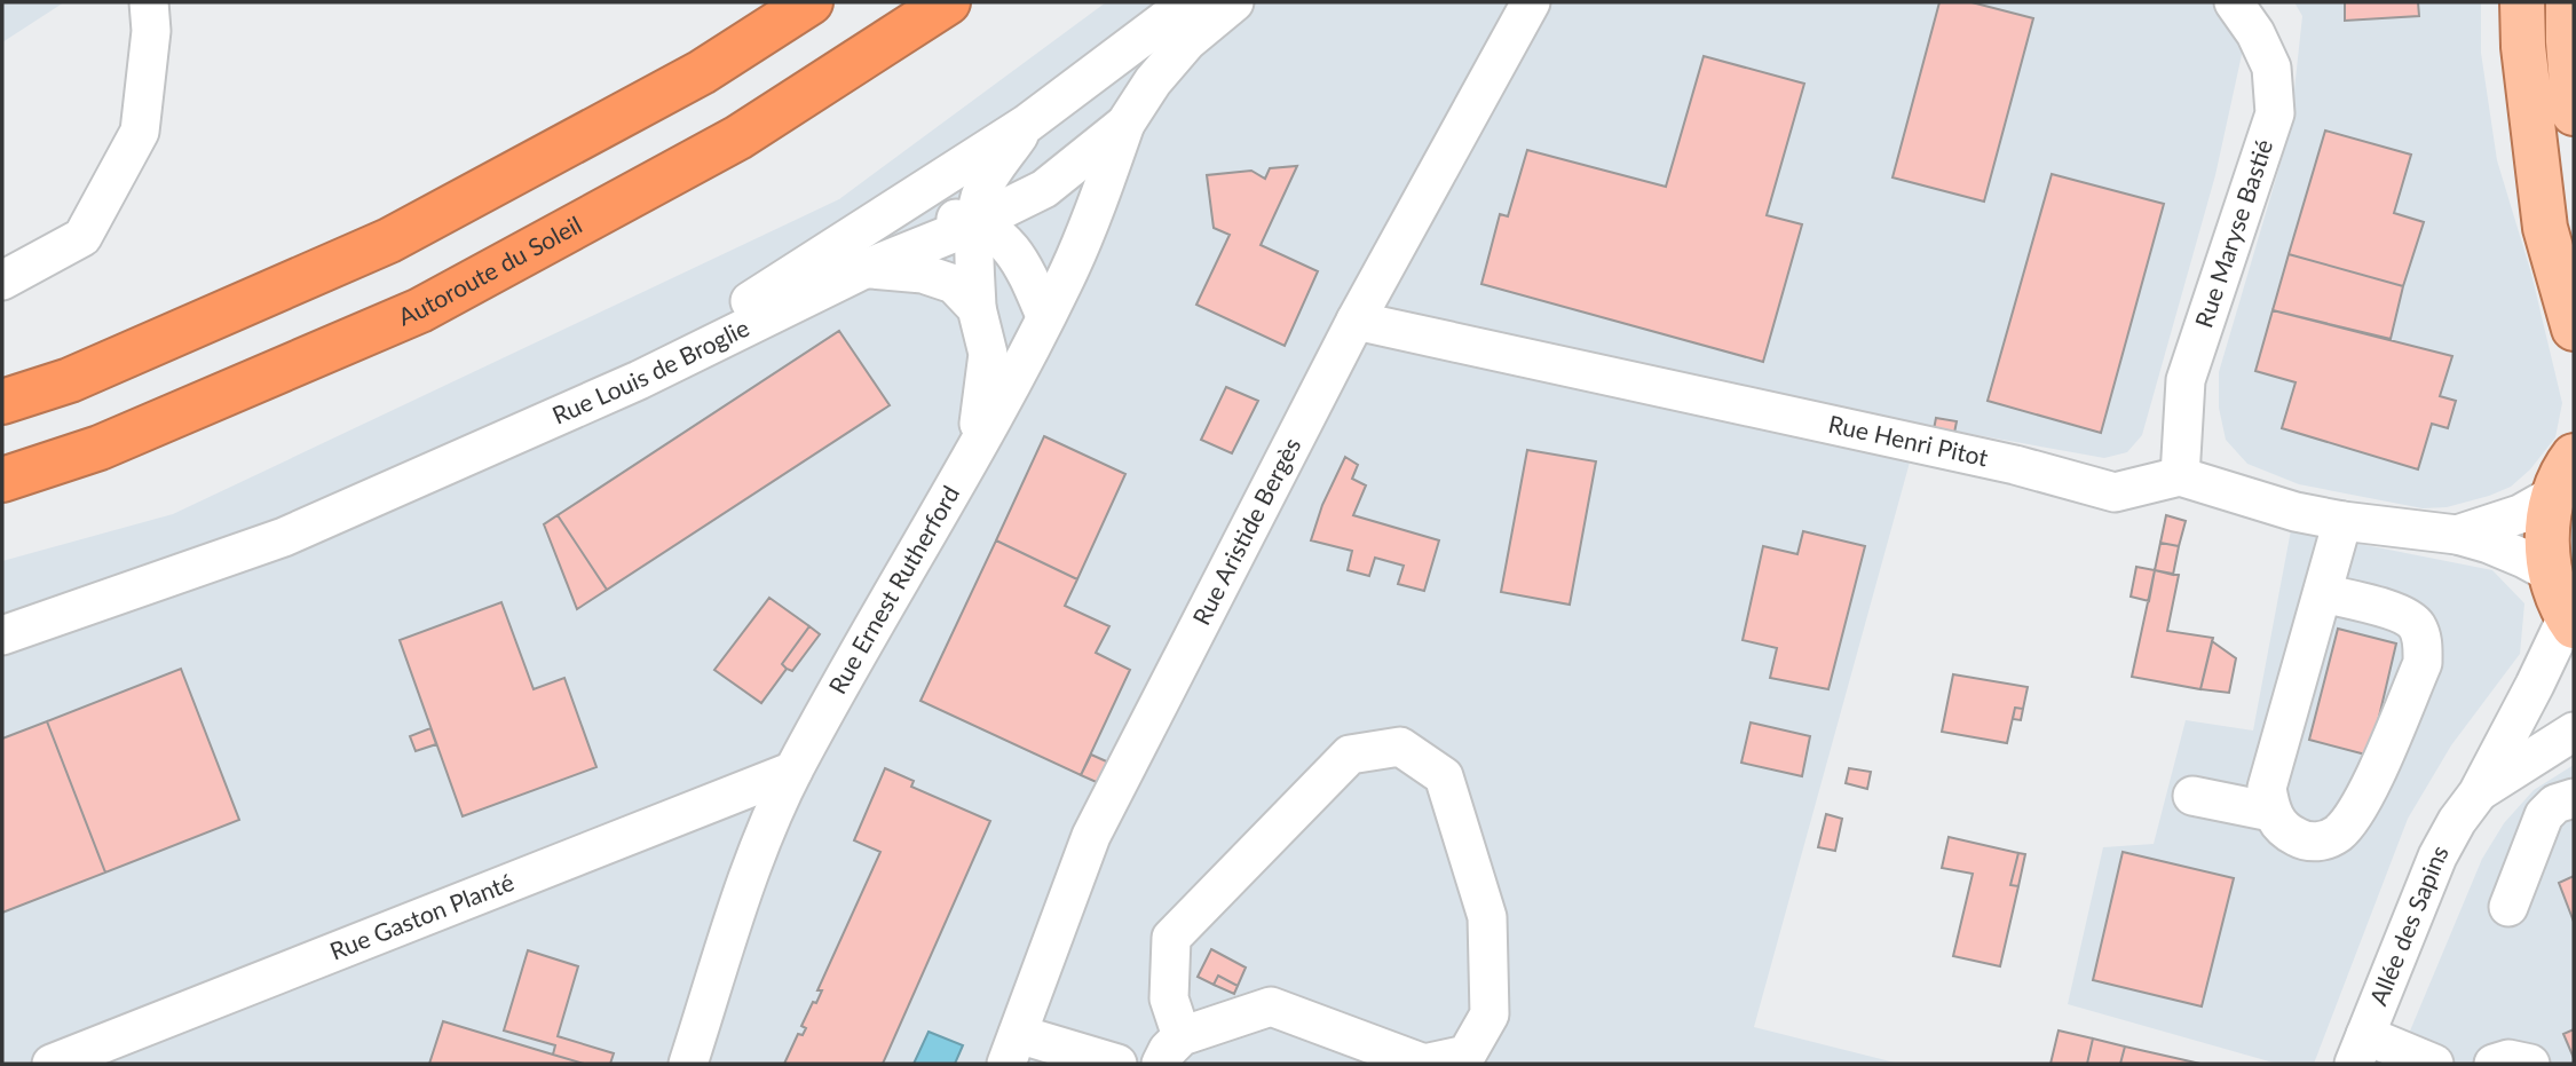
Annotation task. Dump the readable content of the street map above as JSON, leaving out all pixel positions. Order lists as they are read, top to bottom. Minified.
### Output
{"streets":{"highway":["Autoroute du Soleil"],"street":["Rue Maryse Bastié","Rue Louis de Broglie","Rue Henri Pitot","Rue Aristide Bergès","Rue Ernest Rutherford","Rue Gaston Planté","Allée des Sapins"]},"crossings":[["Rue Maryse Bastié","Rue Henri Pitot"],["Rue Louis de Broglie","Rue Ernest Rutherford"],["Rue Henri Pitot","Rue Aristide Bergès"],["Rue Ernest Rutherford","Rue Gaston Planté"]]}
